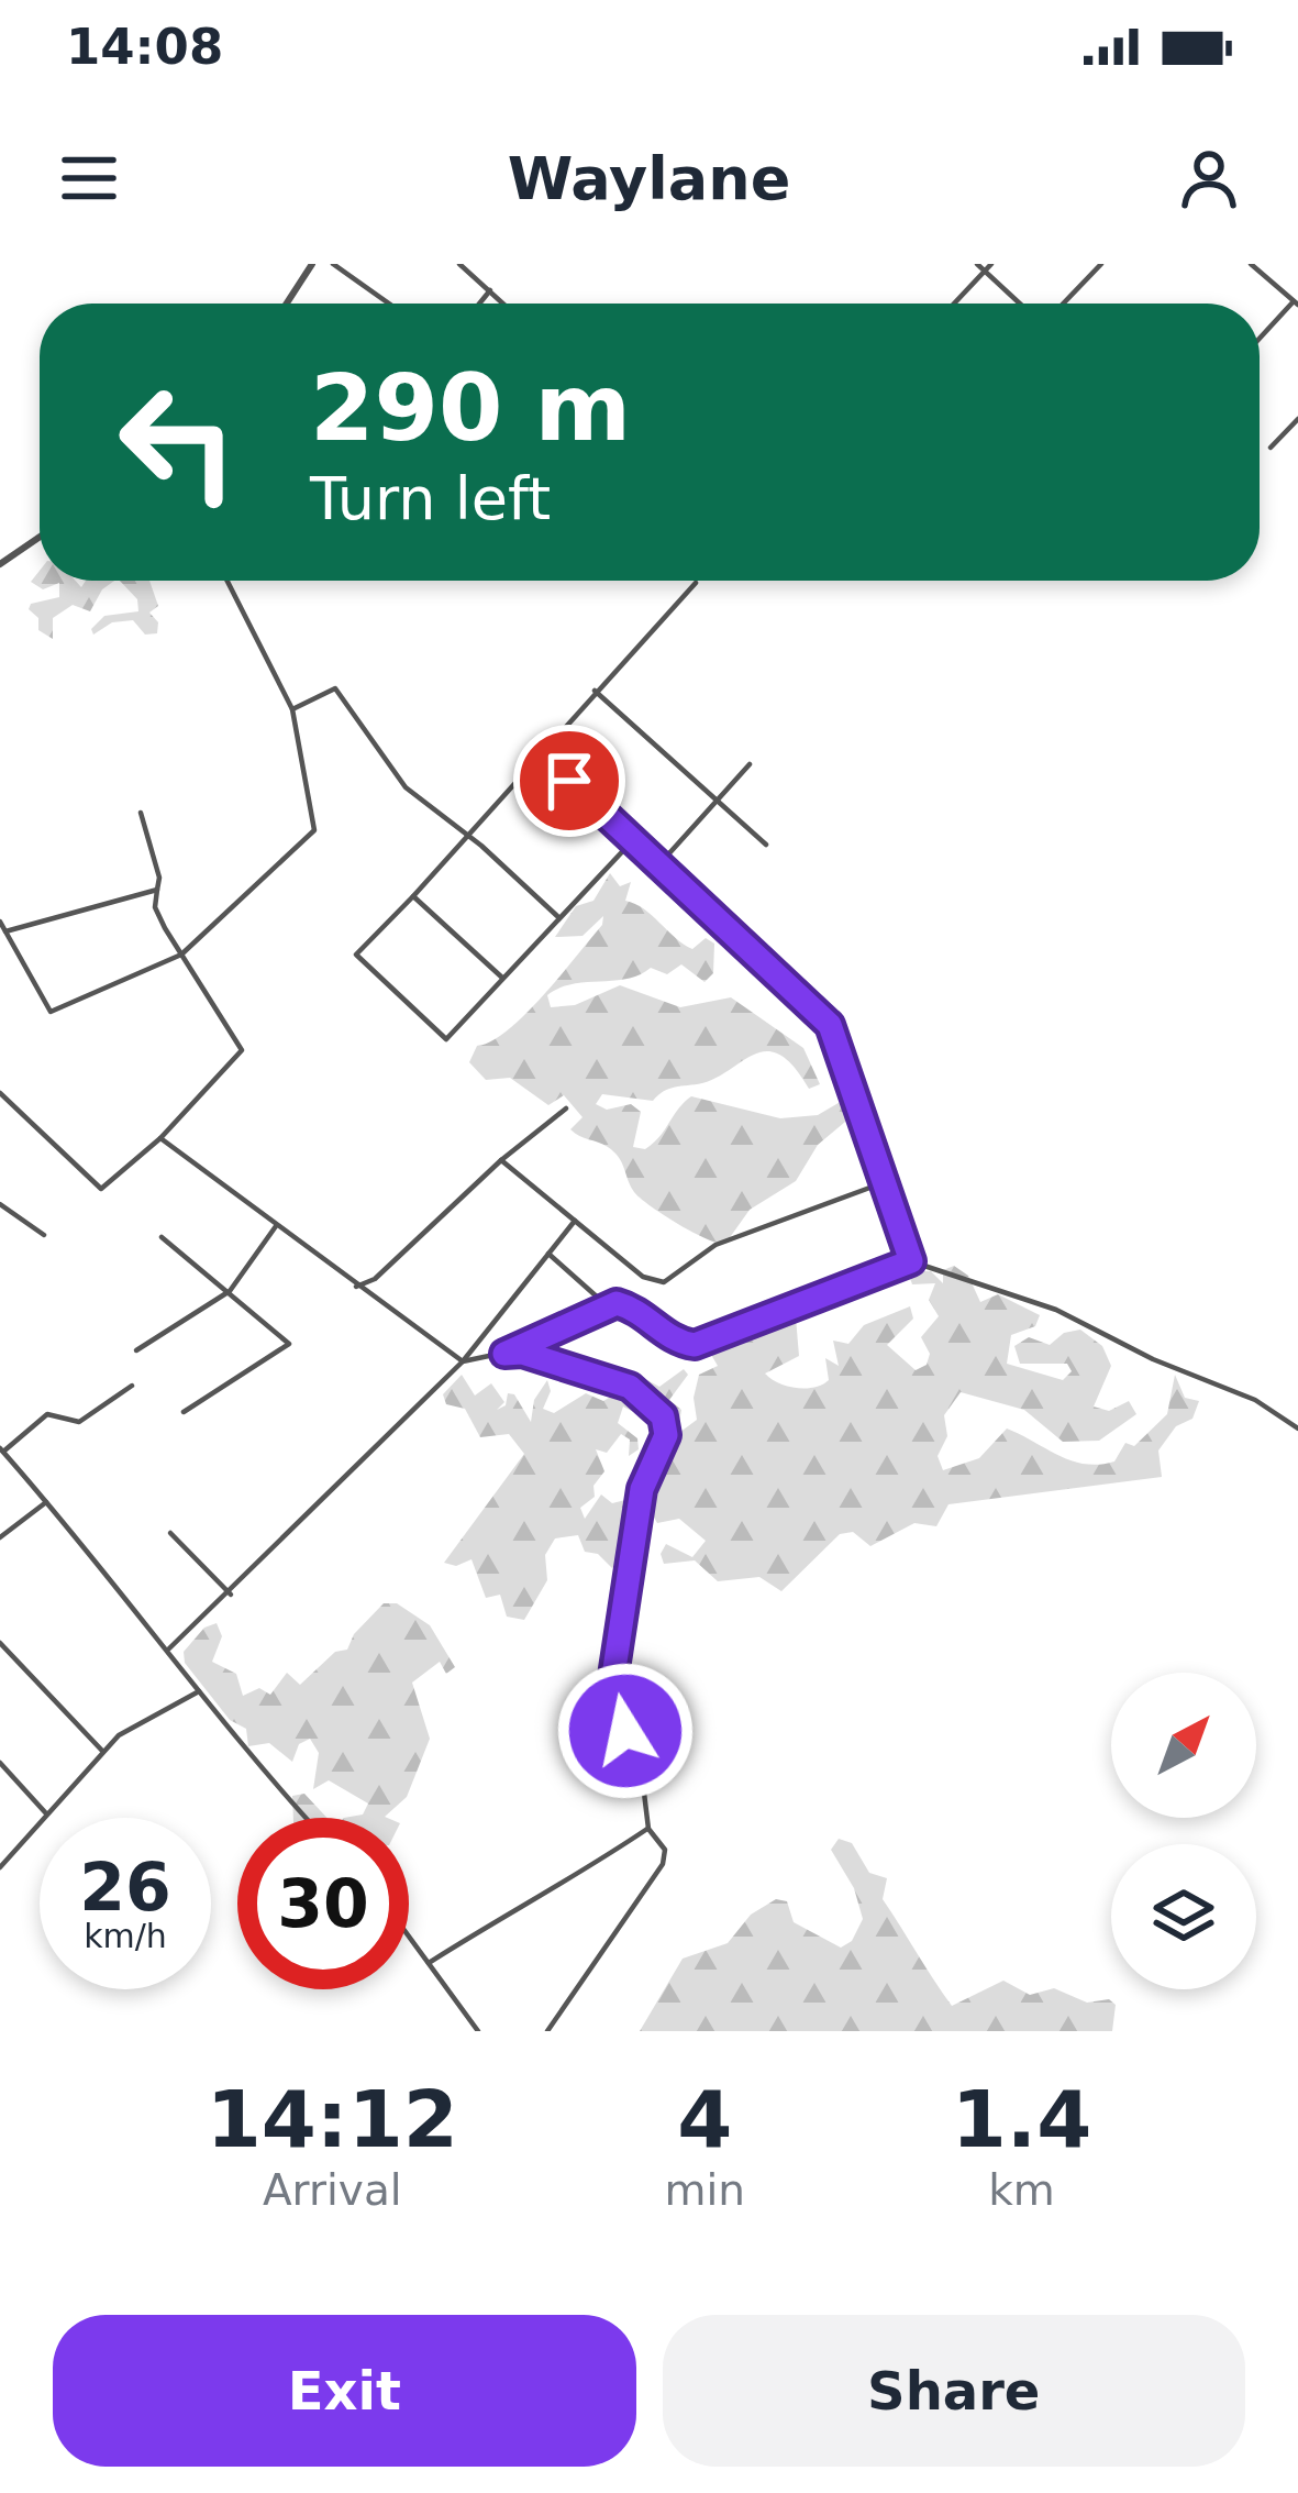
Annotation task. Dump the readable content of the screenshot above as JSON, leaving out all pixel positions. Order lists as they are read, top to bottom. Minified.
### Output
{"north":"top right","page":{"status":"14:08","header":"Waylane","turn":["290 m","Turn left"],"speed":"26 km/h","limit":"30","eta":["14:12","Arrival","4","min","1.4","km"],"buttons":["Exit","Share"]}}
